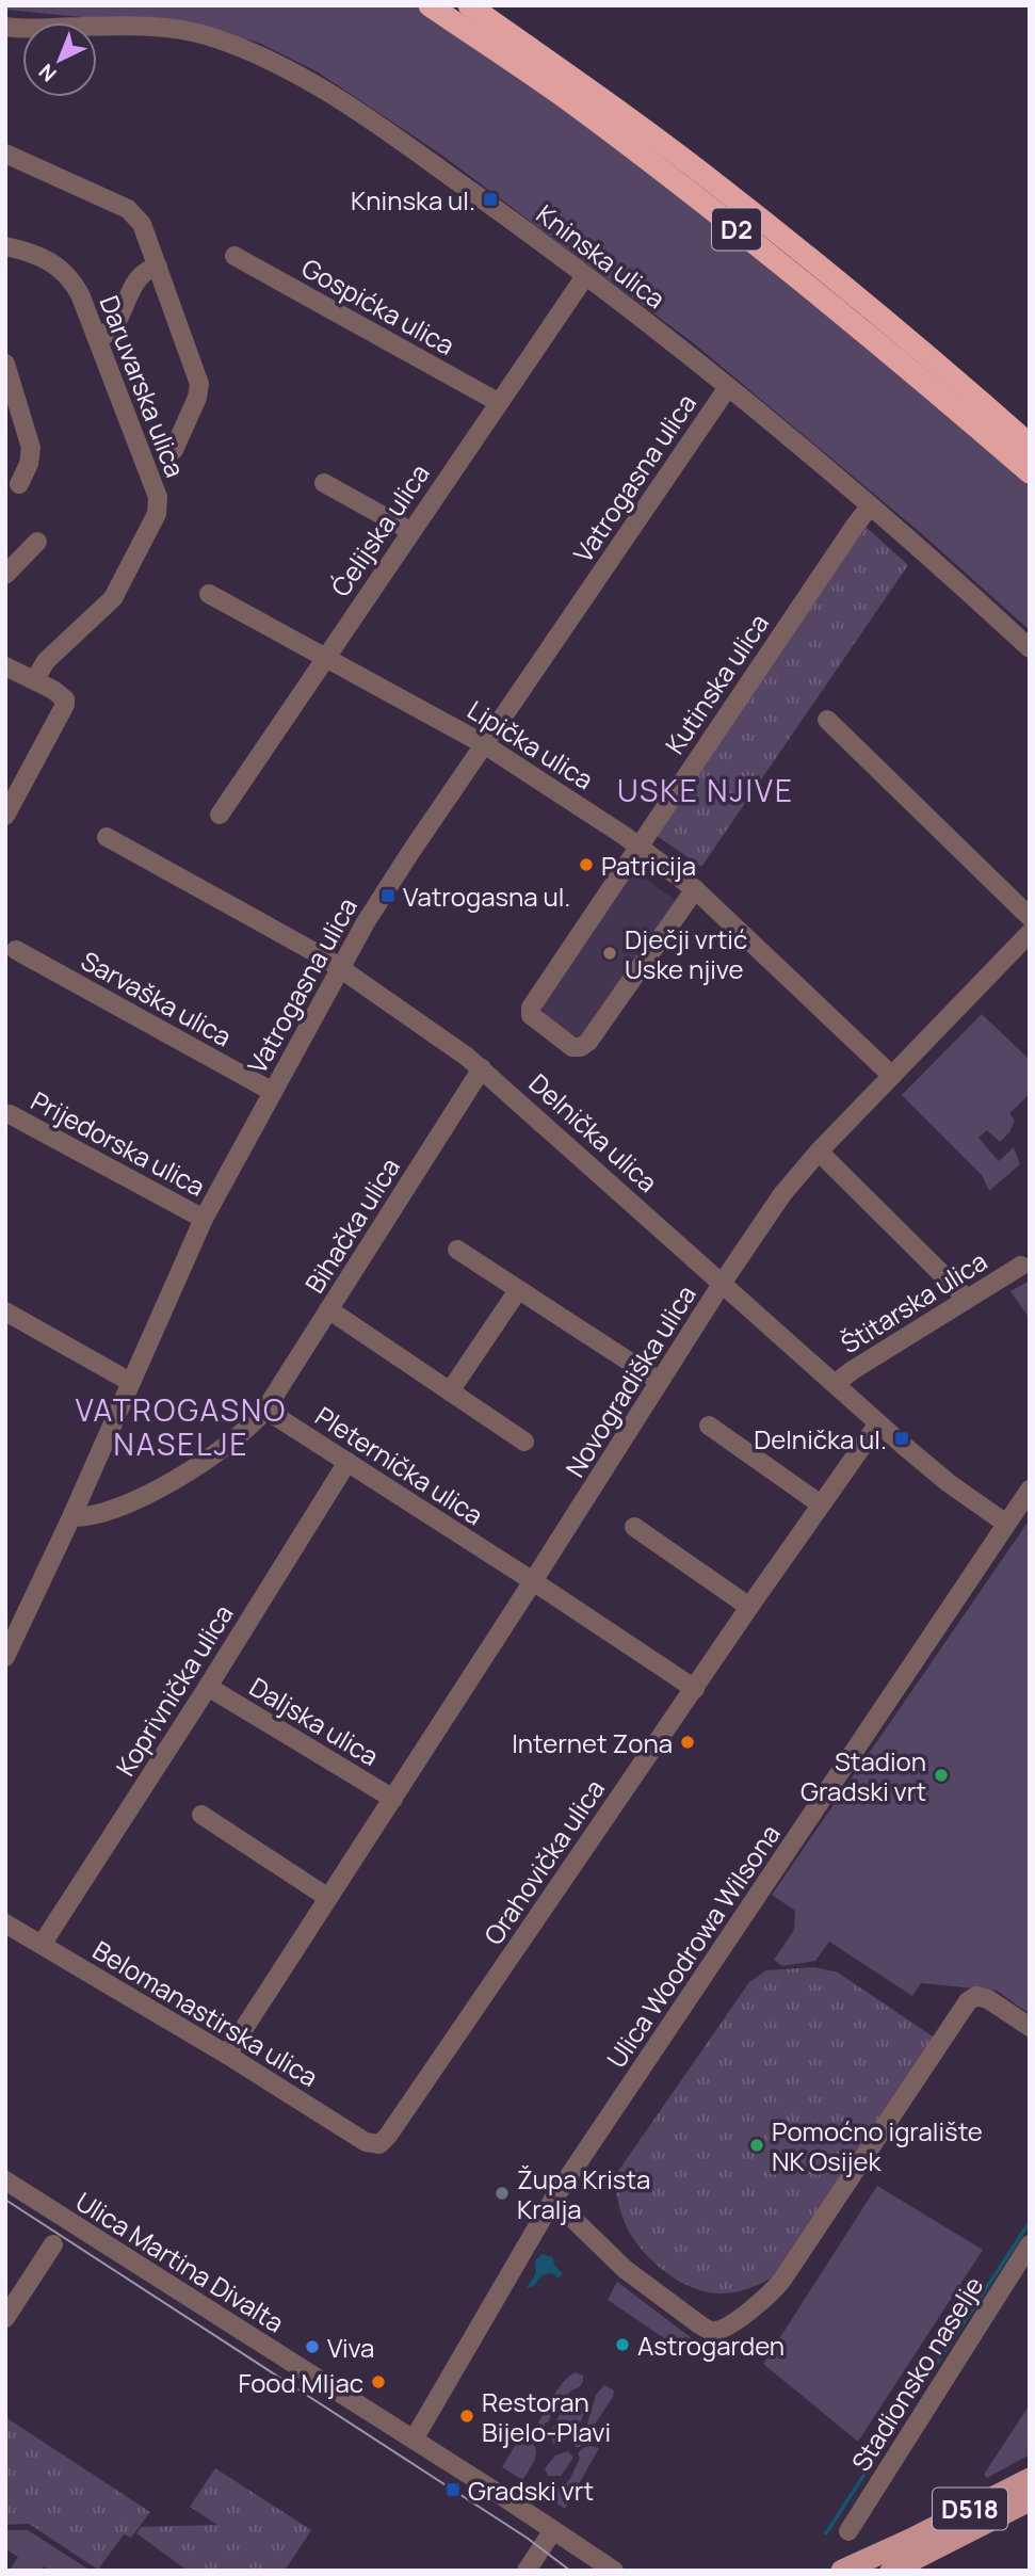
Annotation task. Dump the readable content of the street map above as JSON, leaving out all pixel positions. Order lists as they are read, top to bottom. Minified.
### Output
{"streets":{"highway":["D2"],"main road":["D518"],"street":["Kninska ulica","Gospićka ulica","Daruvarska ulica","Vatrogasna ulica","Ćelijska ulica","Kutinska ulica","Lipička ulica","Sarvaška ulica","Delnička ulica","Prijedorska ulica","Bihačka ulica","Štitarska ulica","Novogradiška ulica","Pleternička ulica","Koprivnička ulica","Daljska ulica","Orahovička ulica","Ulica Woodrowa Wilsona","Belomanastirska ulica","Ulica Martina Divalta","Stadionsko naselje"]},"crossings":[["Kninska ulica","Vatrogasna ulica"],["Kninska ulica","Ćelijska ulica"],["Kninska ulica","Kutinska ulica"],["Gospićka ulica","Ćelijska ulica"],["Vatrogasna ulica","Lipička ulica"],["Vatrogasna ulica","Sarvaška ulica"],["Vatrogasna ulica","Delnička ulica"],["Vatrogasna ulica","Prijedorska ulica"],["Ćelijska ulica","Lipička ulica"],["Kutinska ulica","Lipička ulica"],["Lipička ulica","Novogradiška ulica"],["Delnička ulica","Bihačka ulica"],["Delnička ulica","Štitarska ulica"],["Delnička ulica","Novogradiška ulica"],["Delnička ulica","Orahovička ulica"],["Delnička ulica","Ulica Woodrowa Wilsona"],["Bihačka ulica","Pleternička ulica"],["Novogradiška ulica","Pleternička ulica"],["Novogradiška ulica","Daljska ulica"],["Novogradiška ulica","Belomanastirska ulica"],["Pleternička ulica","Koprivnička ulica"],["Pleternička ulica","Orahovička ulica"],["Koprivnička ulica","Daljska ulica"],["Koprivnička ulica","Belomanastirska ulica"],["Orahovička ulica","Belomanastirska ulica"],["Ulica Woodrowa Wilsona","Ulica Martina Divalta"]],"districts":["USKE NJIVE","VATROGASNO NASELJE"],"places":{"transit":["Kninska ul.","Vatrogasna ul.","Delnička ul.","Gradski vrt"],"other":["Patricija","Dječji vrtić Uske njive","Internet Zona","Stadion Gradski vrt","Pomoćno igralište NK Osijek","Župa Krista Kralja","Astrogarden","Viva","Food Mljac","Restoran Bijelo-Plavi"]},"north":"bottom left"}
